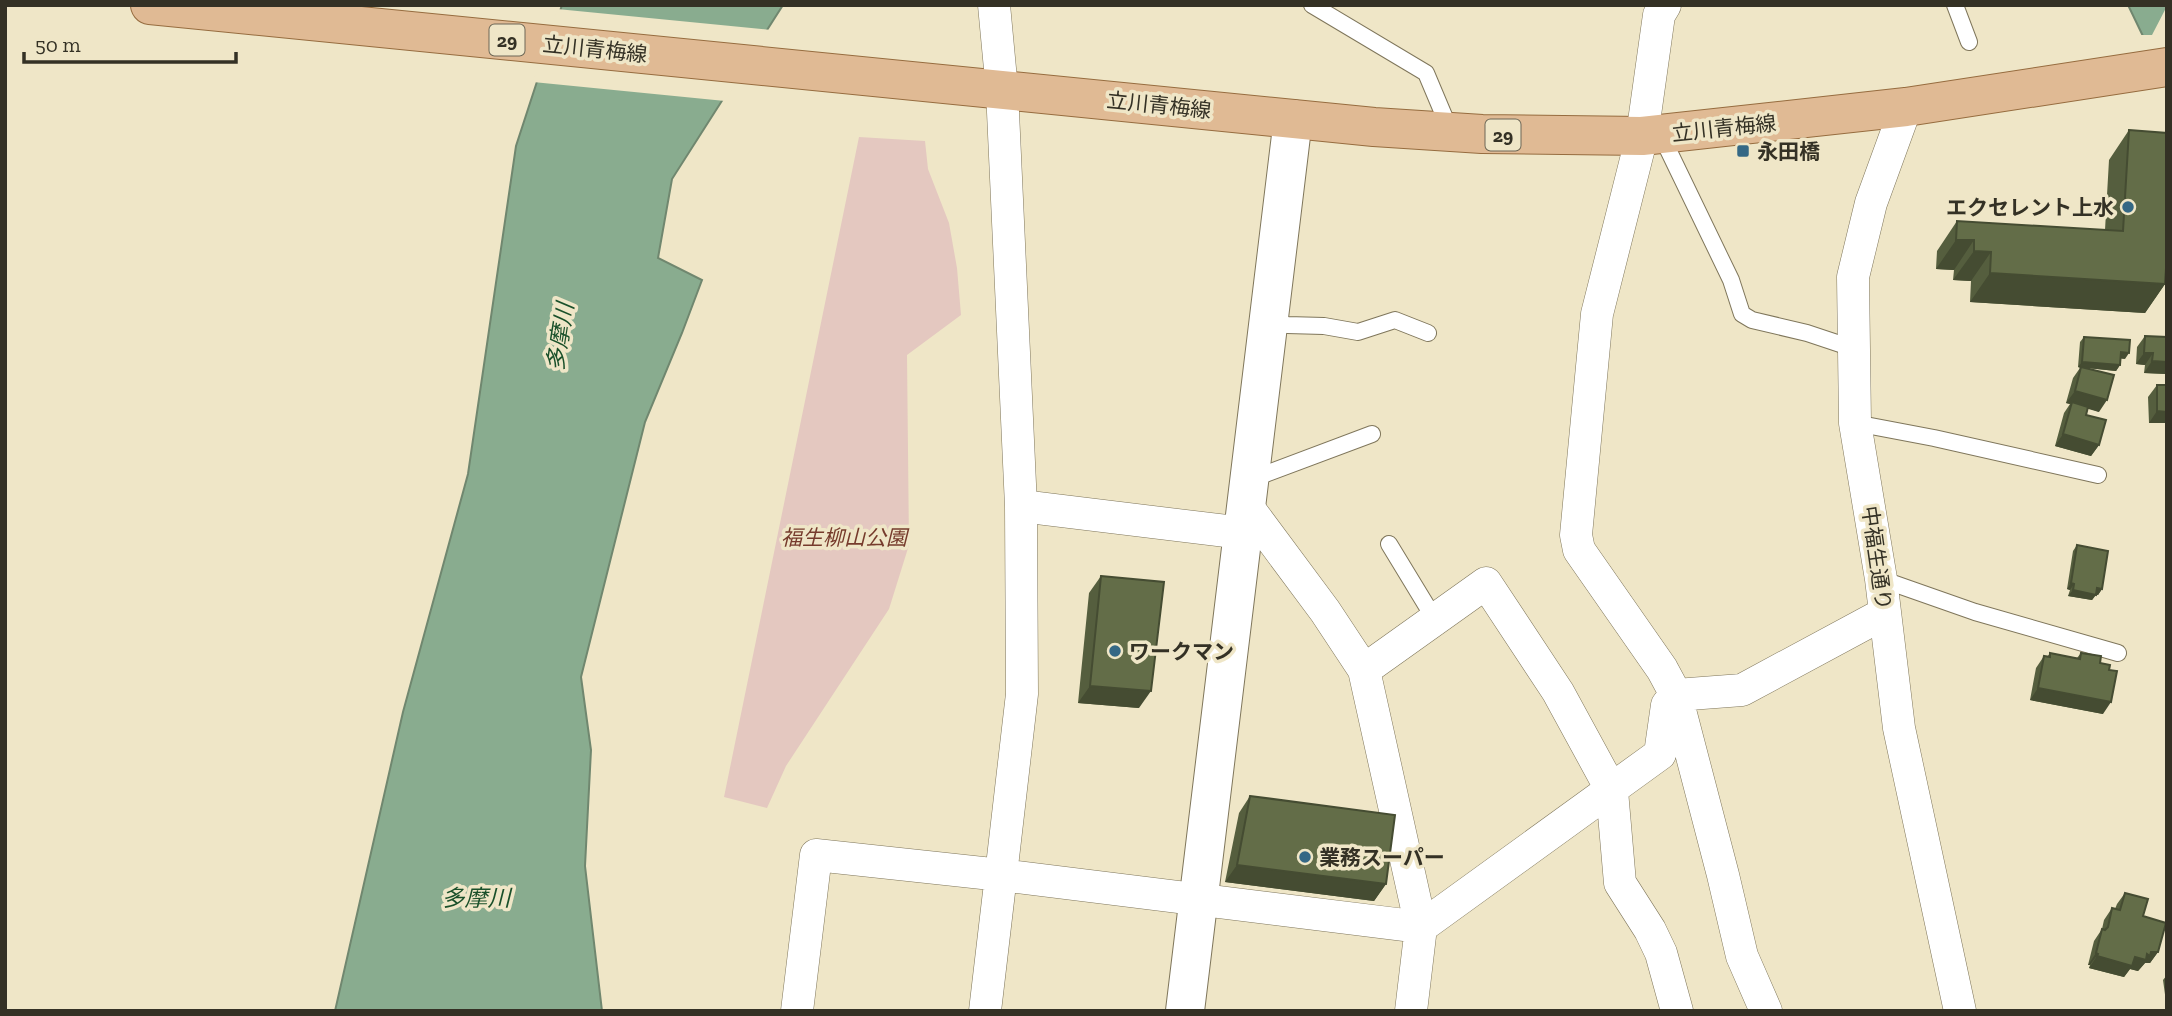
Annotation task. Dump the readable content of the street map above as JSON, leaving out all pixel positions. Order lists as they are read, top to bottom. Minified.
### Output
{"streets":{"main road":["29","立川青梅線"],"street":["中福生通り"]},"crossings":[["立川青梅線","中福生通り"]],"water":["多摩川"],"parks":["福生柳山公園"],"places":{"transit":["永田橋"],"other":["エクセレント上水","ワークマン","業務スーパー"]},"scale_bar":"50 m"}
